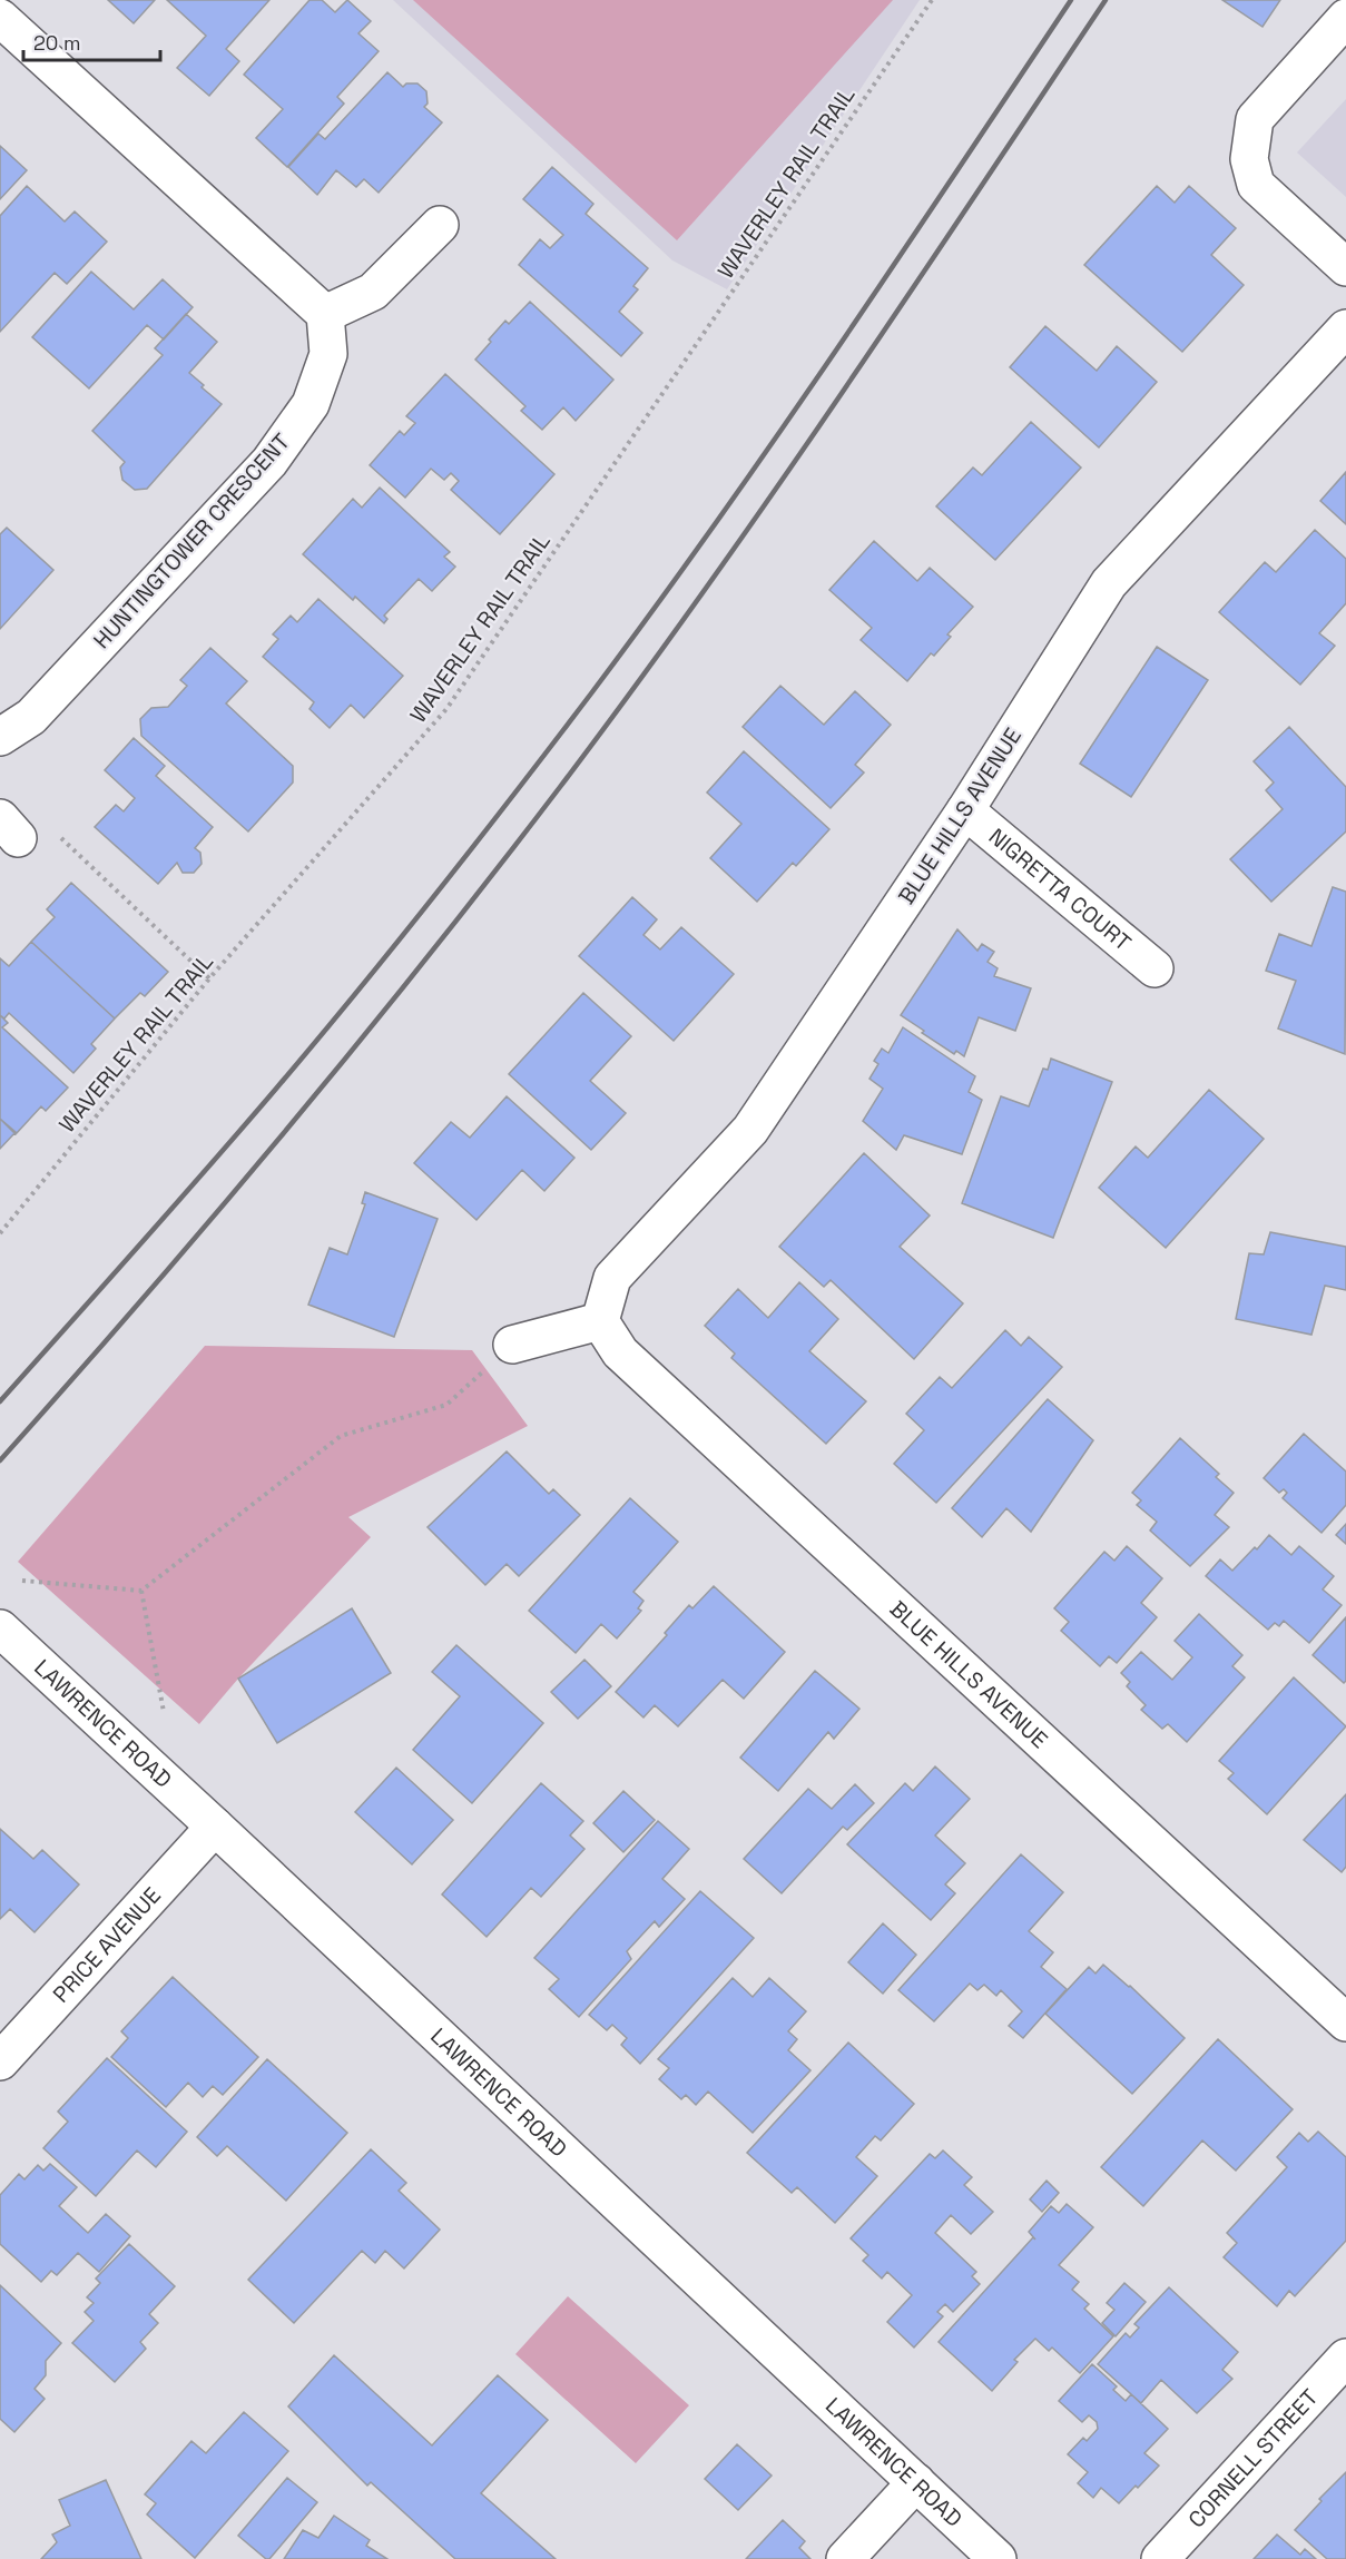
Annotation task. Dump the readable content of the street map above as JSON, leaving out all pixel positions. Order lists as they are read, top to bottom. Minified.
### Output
{"streets":{"street":["HUNTINGTOWER CRESCENT","BLUE HILLS AVENUE","NIGRETTA COURT","LAWRENCE ROAD","PRICE AVENUE","CORNELL STREET"],"path":["WAVERLEY RAIL TRAIL"]},"crossings":[["BLUE HILLS AVENUE","NIGRETTA COURT"],["LAWRENCE ROAD","PRICE AVENUE"]],"scale_bar":"20 m"}
